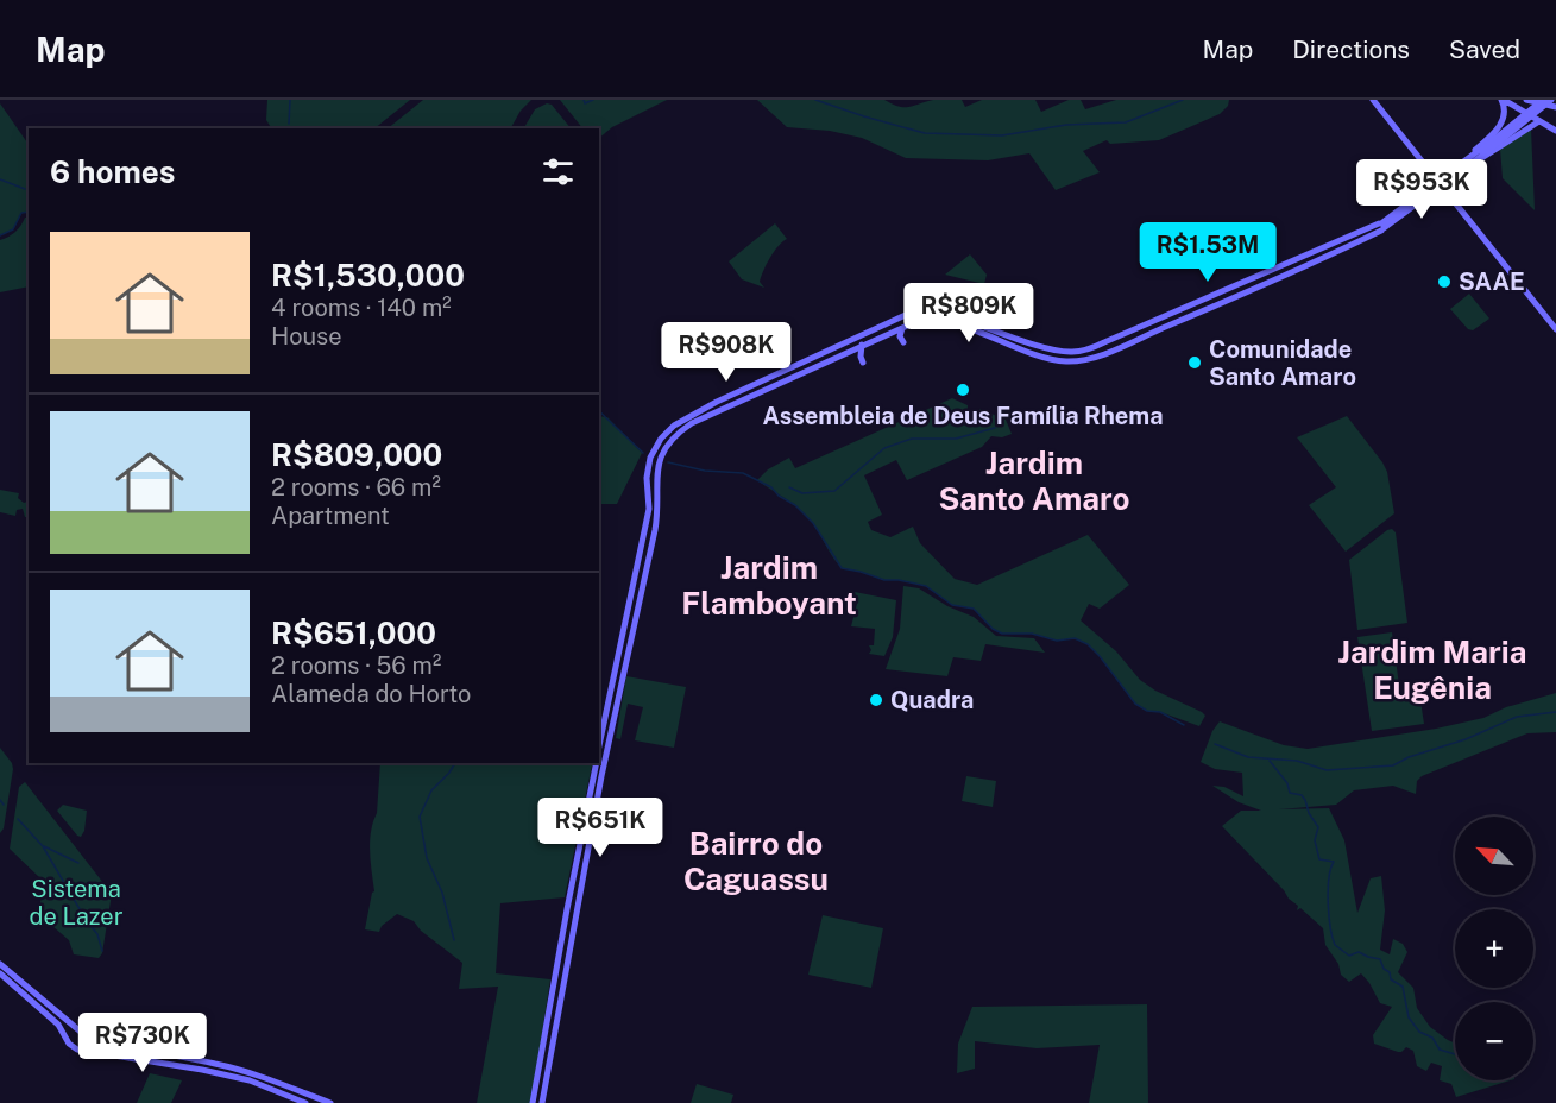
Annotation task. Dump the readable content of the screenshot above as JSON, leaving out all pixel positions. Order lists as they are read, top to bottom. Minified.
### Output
{"districts":["Jardim Santo Amaro","Jardim Flamboyant","Jardim Maria Eugênia","Bairro do Caguassu"],"parks":["Sistema de Lazer"],"places":["SAAE","Comunidade Santo Amaro","Assembleia de Deus Família Rhema","Quadra"],"north":"top left","page":{"header":"Map","nav":["Map","Directions","Saved"],"heading":"6 homes","price":["R$953K","R$1.53M","R$809K","R$908K","R$651K","R$730K"],"list":[{"name":"R$1,530,000","note":"4 rooms · 140 m² · House"},{"name":"R$809,000","note":"2 rooms · 66 m² · Apartment"},{"name":"R$651,000","note":"2 rooms · 56 m² · Alameda do Horto"}],"map_buttons":["+","−"]}}
